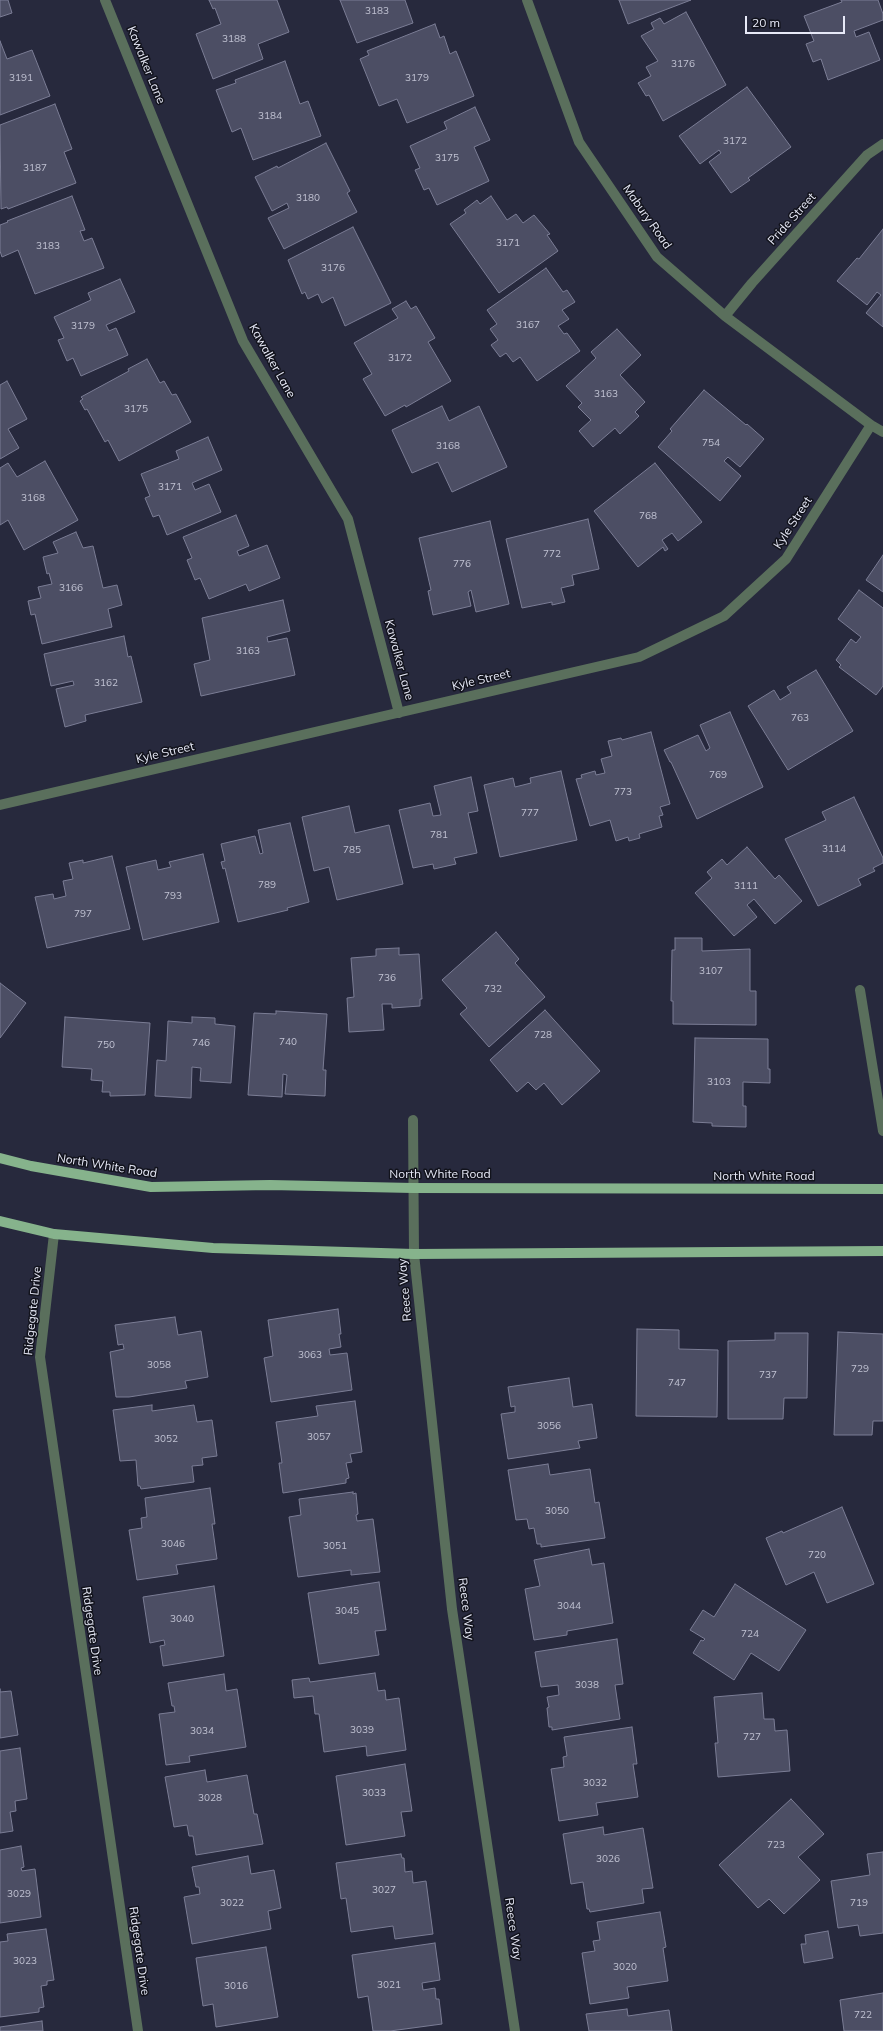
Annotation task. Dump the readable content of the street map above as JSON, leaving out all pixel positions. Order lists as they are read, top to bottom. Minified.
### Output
{"streets":{"main road":["North White Road"],"street":["Kawalker Lane","Mabury Road","Pride Street","Kyle Street","Reece Way","Ridgegate Drive"]},"crossings":[["Kawalker Lane","Kyle Street"],["Mabury Road","Pride Street"],["Mabury Road","Kyle Street"],["North White Road","Reece Way"]],"house_numbers":["3183","3188","3176","3191","3179","3184","3172","3175","3187","3180","3171","3183","3176","3167","3179","3172","3163","3175","754","3168","3171","3168","768","772","776","3166","3163","3162","763","769","773","777","781","3114","785","789","3111","793","797","3107","736","732","728","740","746","750","3103","3063","3058","729","737","747","3056","3057","3052","3050","3046","3051","720","3044","3045","3040","724","3038","3039","3034","727","3032","3033","3028","723","3026","3027","3029","3022","719","3023","3020","3021","3016","722"],"scale_bar":"20 m"}
